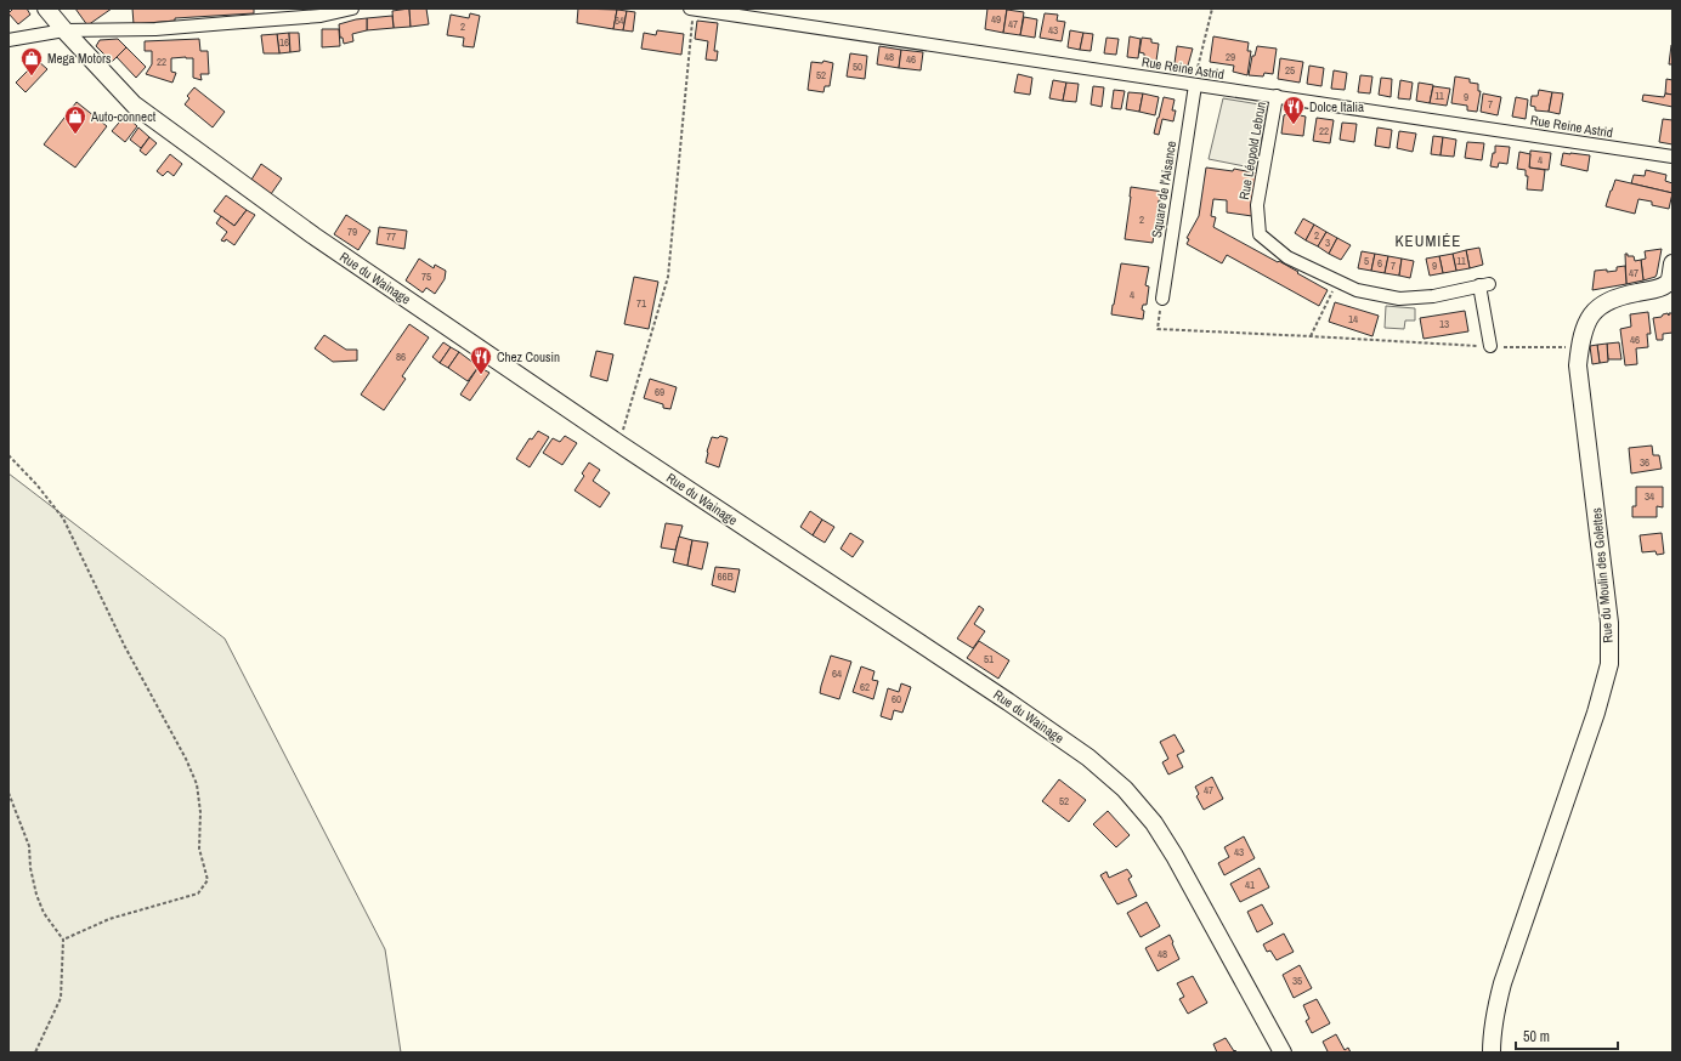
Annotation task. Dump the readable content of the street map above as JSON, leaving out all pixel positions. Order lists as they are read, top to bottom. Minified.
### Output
{"streets":{"main road":["Rue du Wainage","Rue du Moulin des Golettes"],"street":["Rue Reine Astrid","Rue Léopold Lebrun","Square de l'Aisance"]},"crossings":[["Rue Reine Astrid","Rue Léopold Lebrun"],["Rue Reine Astrid","Square de l'Aisance"]],"districts":["KEUMIÉE"],"places":{"shop":["Mega Motors","Auto-connect"],"restaurant":["Dolce Italia","Chez Cousin"]},"house_numbers":["49","64","47","2","43","16","48","29","46","22","50","25","52","11","9","7","22","4","2","79","2","77","3","5","11","6","7","9","47","75","4","71","14","13","46","86","69","36","34","66B","51","64","62","60","47","52","43","41","48","35"],"scale_bar":"50 m"}
